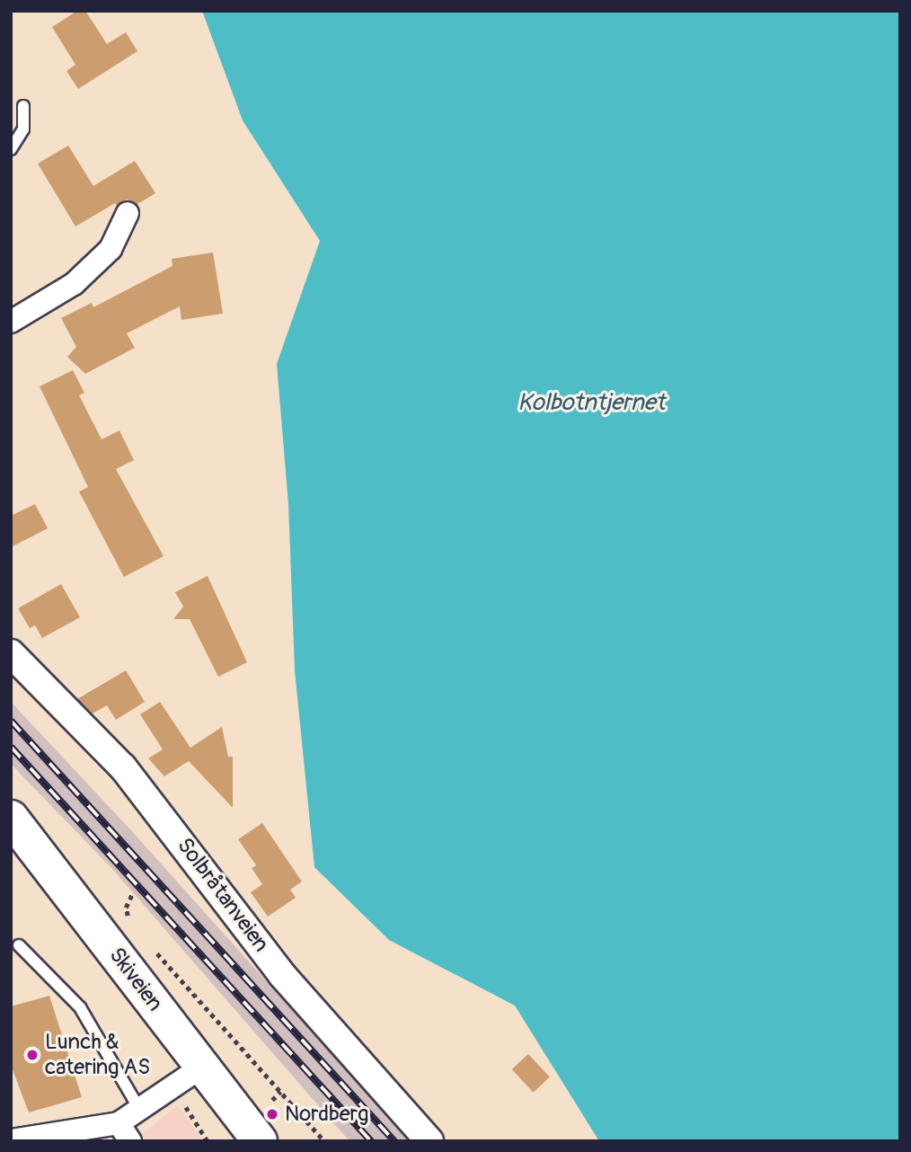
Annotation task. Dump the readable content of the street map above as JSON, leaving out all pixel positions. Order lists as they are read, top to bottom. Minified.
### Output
{"streets":{"main road":["Skiveien"],"street":["Solbråtanveien"]},"water":["Kolbotntjernet"],"places":["Lunch & catering AS","Nordberg"]}
